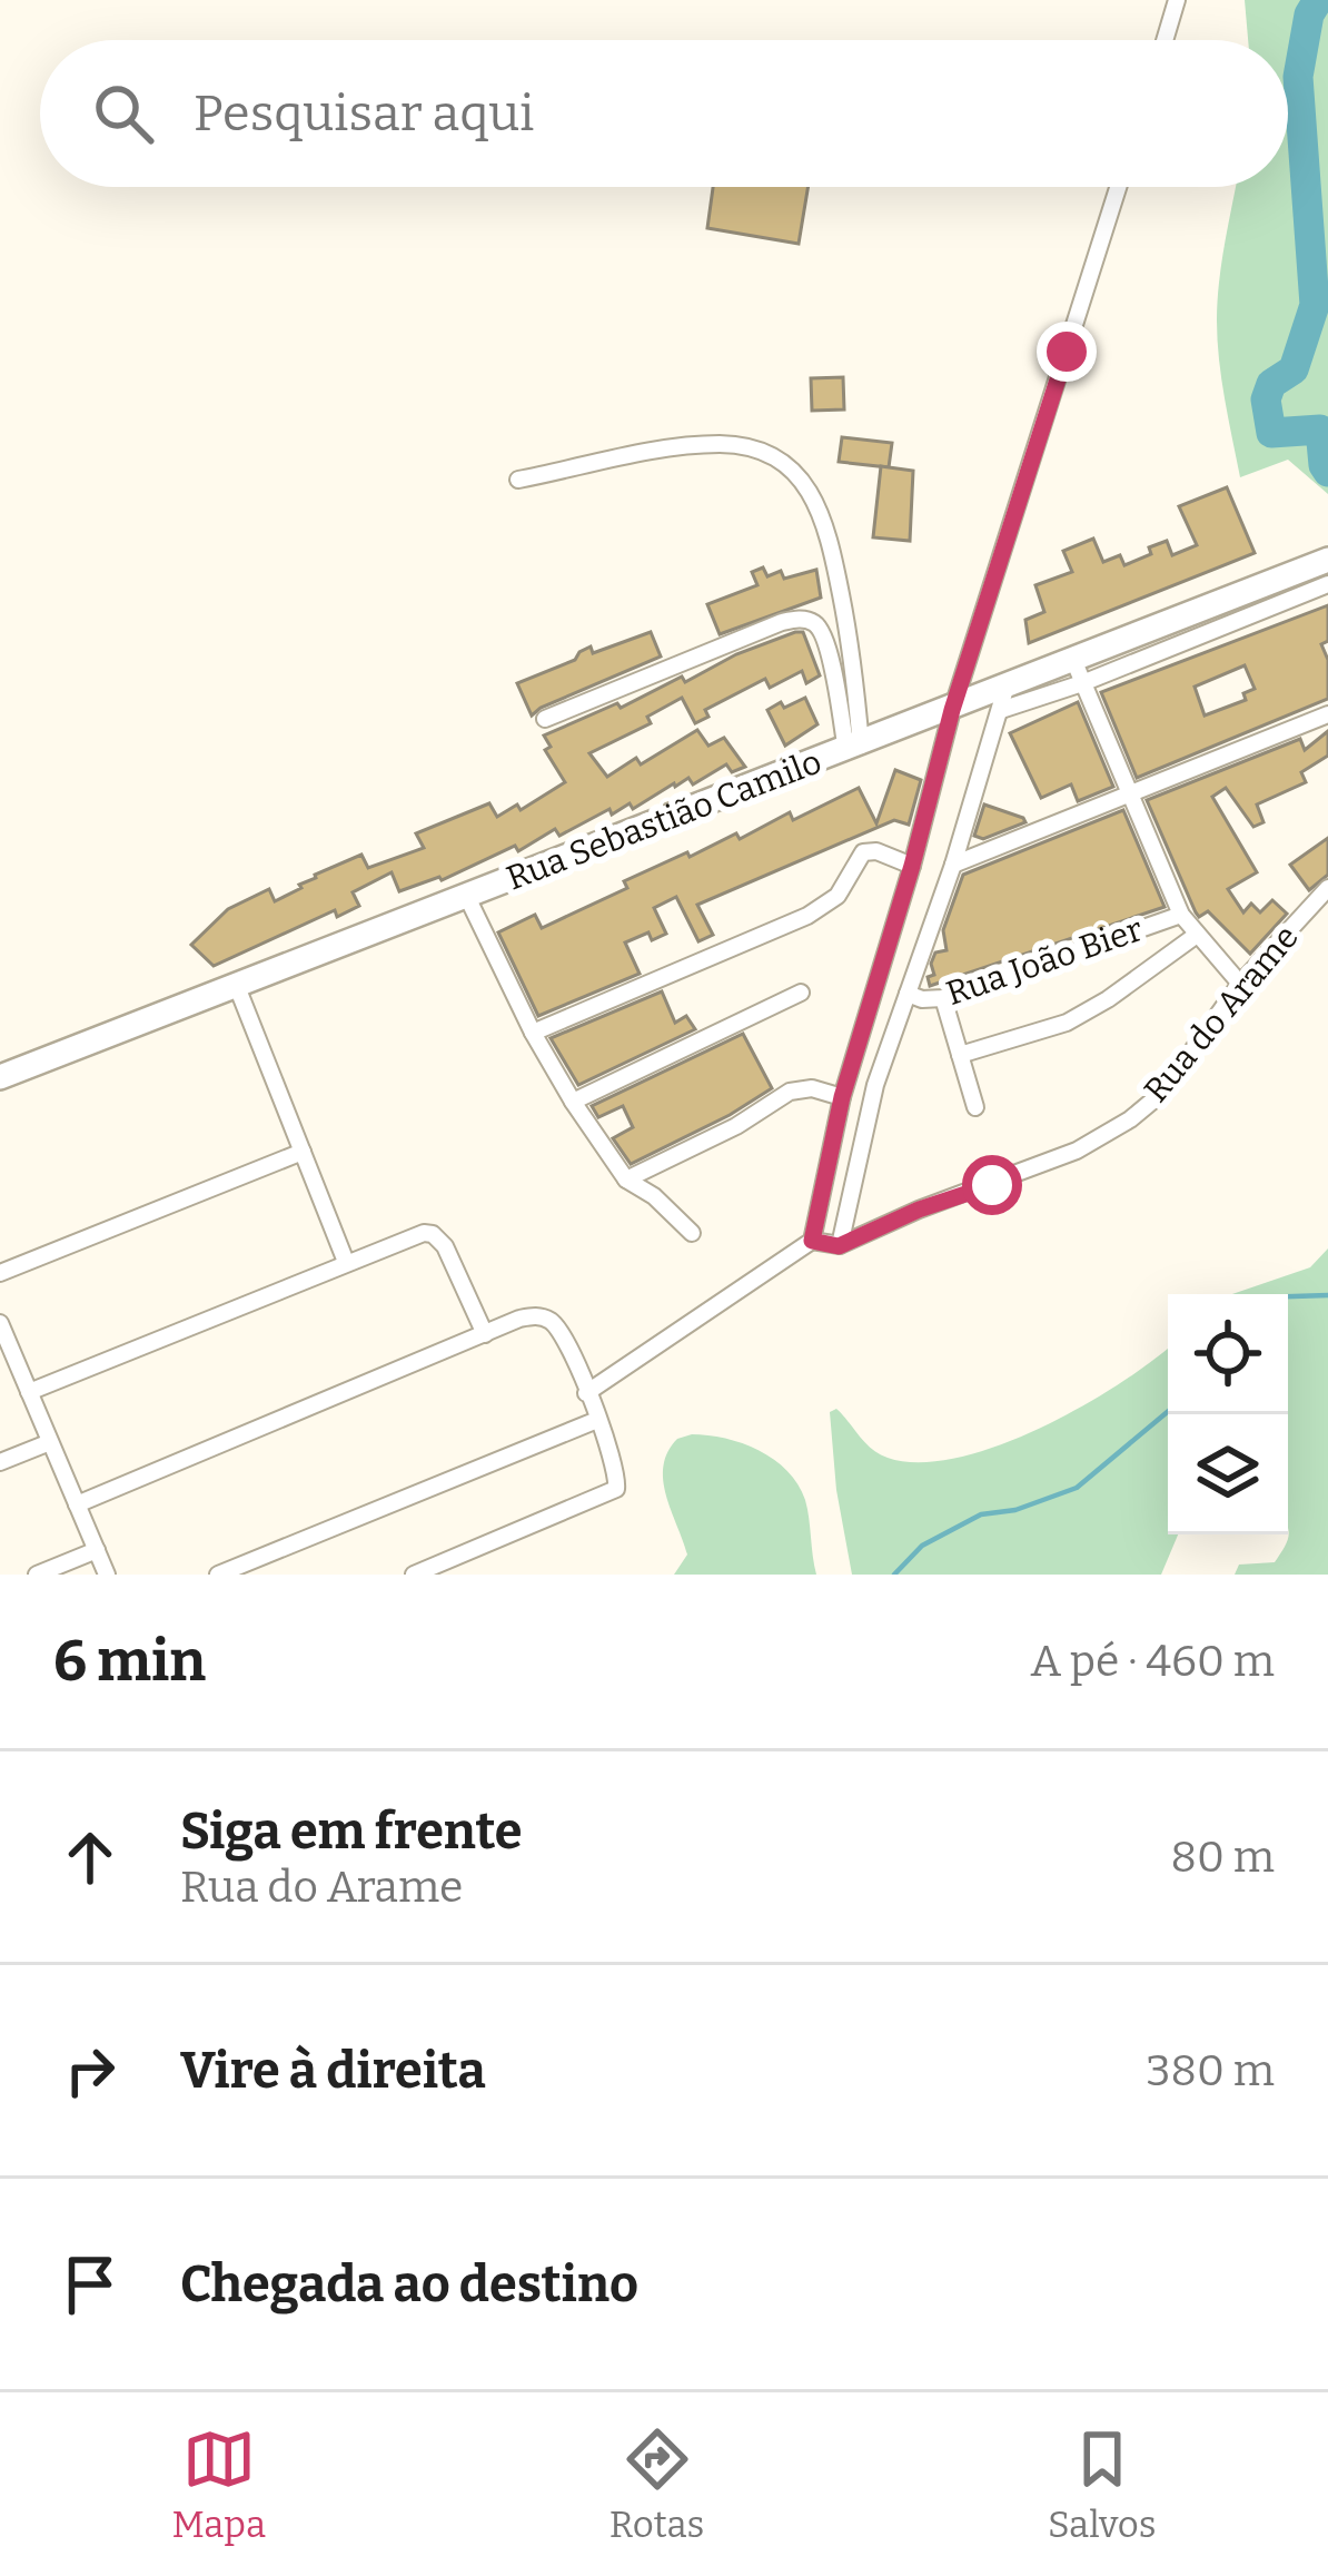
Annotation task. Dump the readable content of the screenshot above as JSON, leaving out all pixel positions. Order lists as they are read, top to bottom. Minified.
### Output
{"streets":{"main road":["Rua Sebastião Camilo"],"street":["Rua João Bier","Rua do Arame"]},"page":{"search":"Pesquisar aqui","heading":["6 min","A pé · 460 m"],"list":[["Siga em frente","Rua do Arame","80 m"],["Vire à direita","380 m"],"Chegada ao destino"],"nav":["Mapa","Rotas","Salvos"]}}
